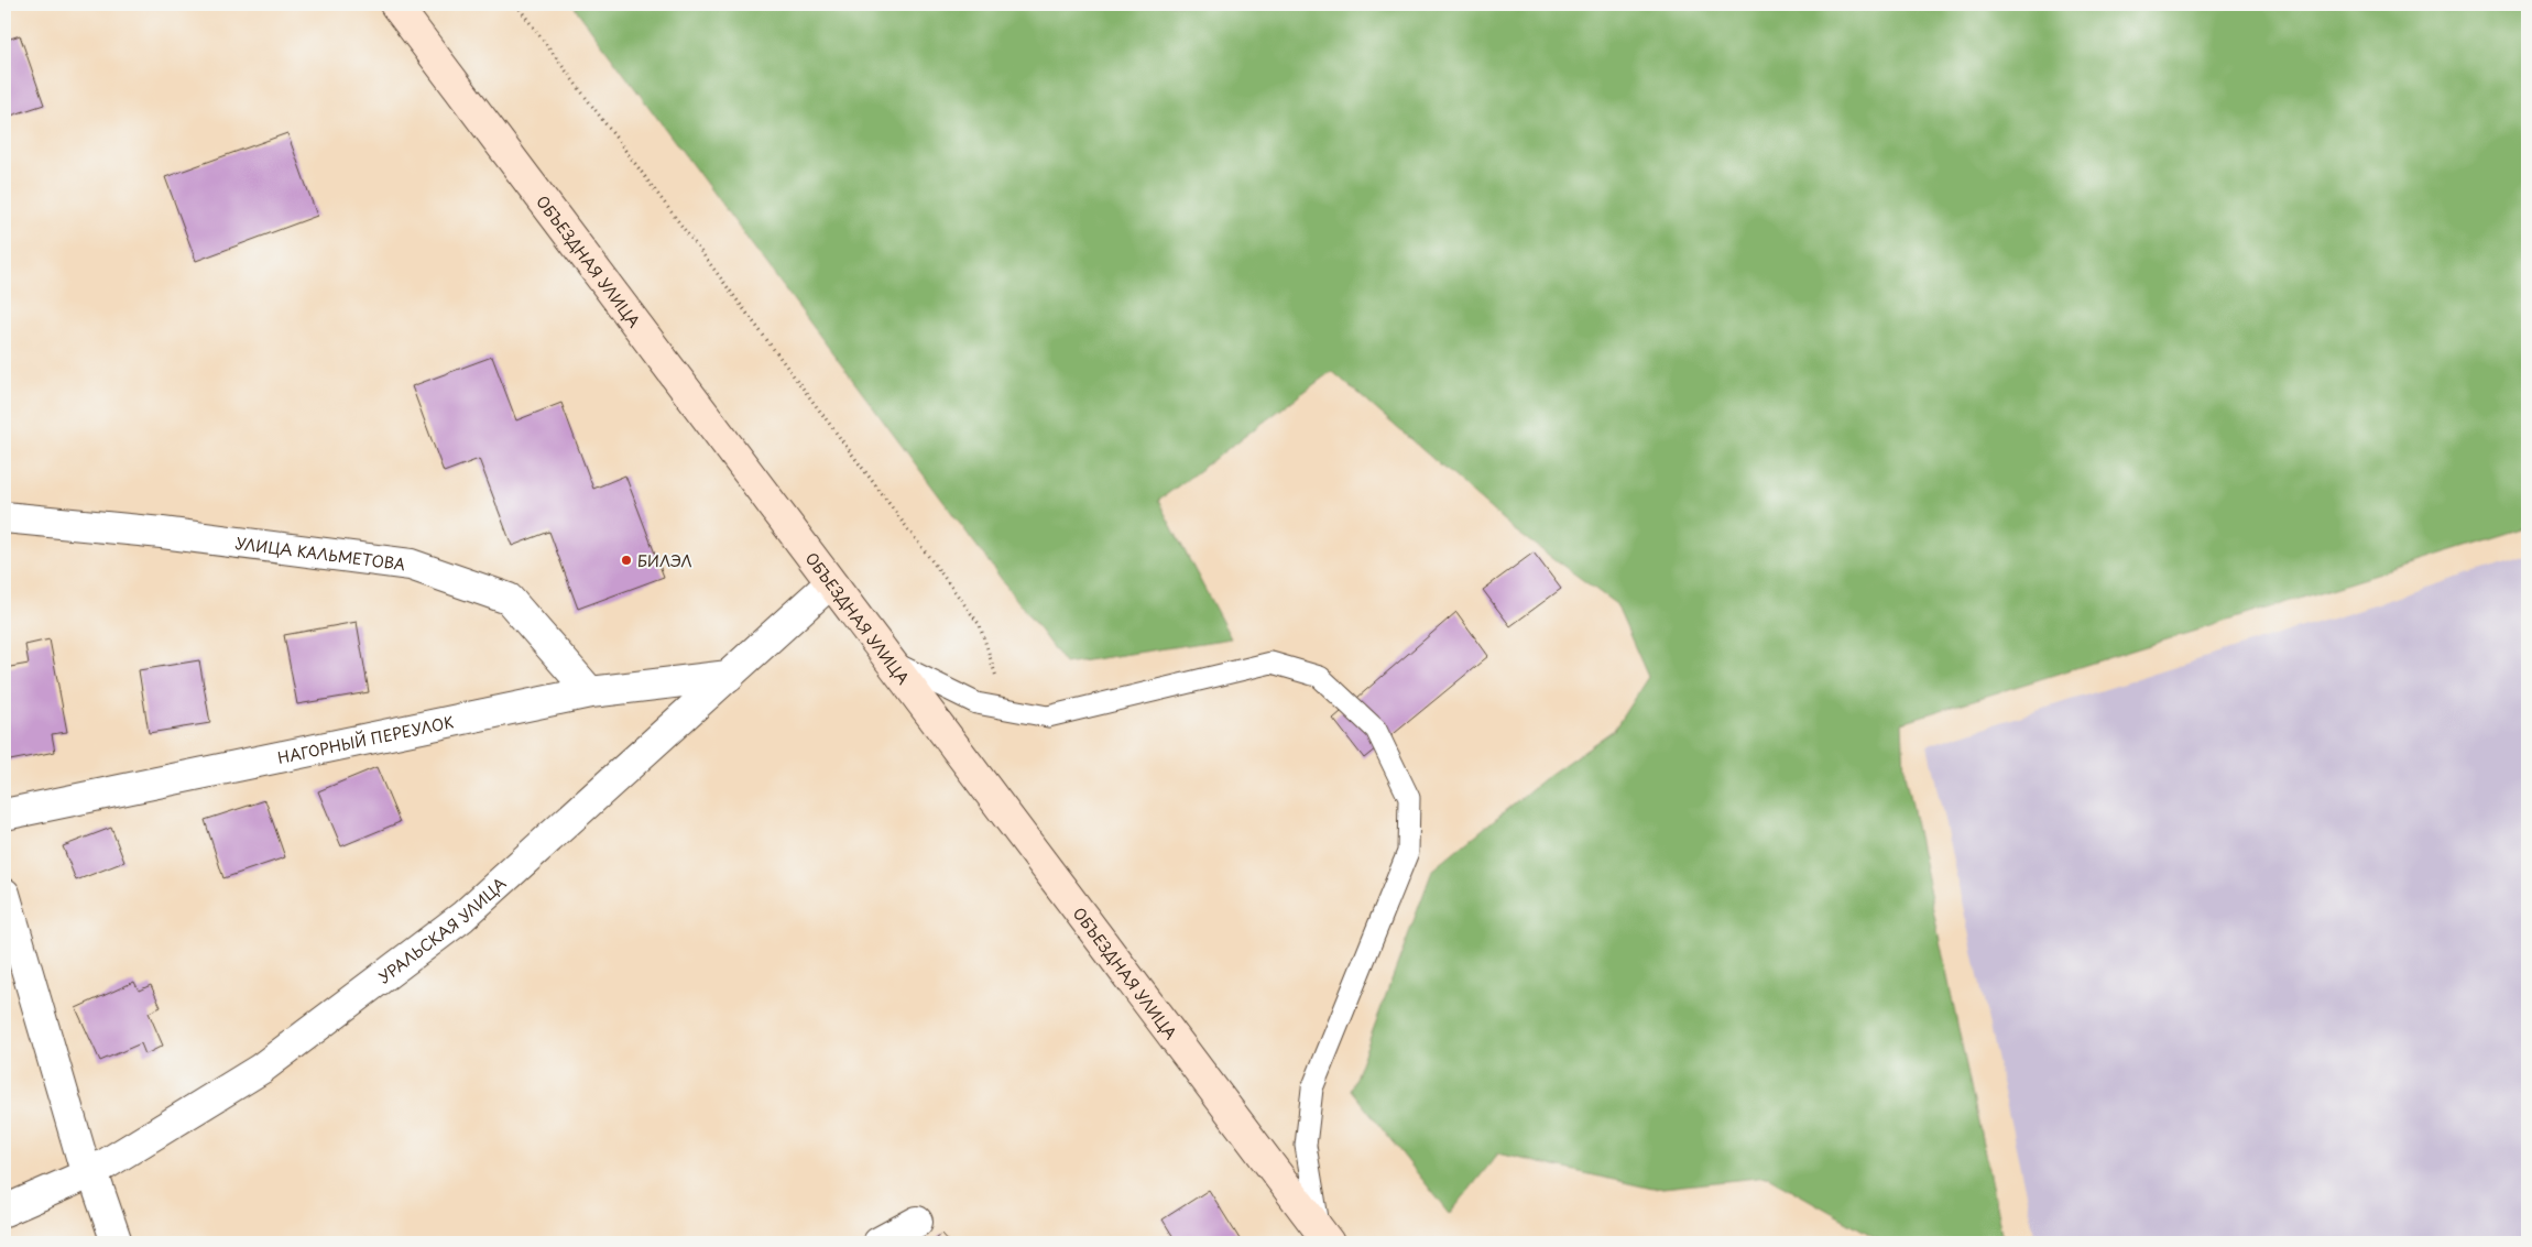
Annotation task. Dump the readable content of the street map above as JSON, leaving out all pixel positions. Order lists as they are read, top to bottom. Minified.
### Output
{"streets":{"main road":["ОБЪЕЗДНАЯ УЛИЦА"],"street":["УЛИЦА КАЛЬМЕТОВА","НАГОРНЫЙ ПЕРЕУЛОК","УРАЛЬСКАЯ УЛИЦА"]},"crossings":[["ОБЪЕЗДНАЯ УЛИЦА","УРАЛЬСКАЯ УЛИЦА"],["УЛИЦА КАЛЬМЕТОВА","НАГОРНЫЙ ПЕРЕУЛОК"],["НАГОРНЫЙ ПЕРЕУЛОК","УРАЛЬСКАЯ УЛИЦА"]],"places":["БИЛЭЛ"]}
